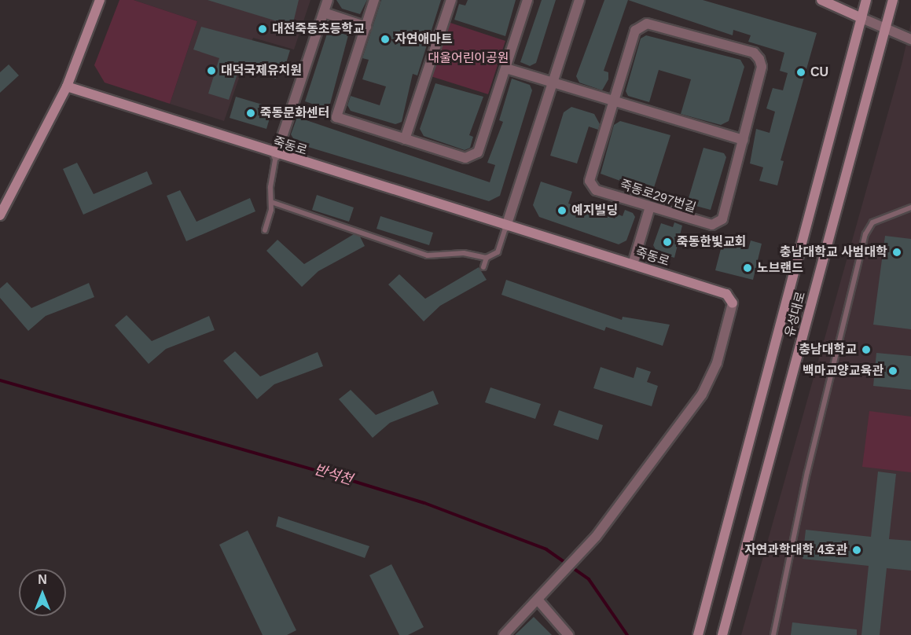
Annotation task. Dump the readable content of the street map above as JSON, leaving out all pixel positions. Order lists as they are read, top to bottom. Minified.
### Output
{"streets":{"main road":["죽동로","유성대로"],"street":["죽동로297번길"]},"water":["반석천"],"parks":["대울어린이공원"],"places":["대전죽동초등학교","자연애마트","대덕국제유치원","CU","죽동문화센터","예지빌딩","죽동한빛교회","충남대학교 사범대학","노브랜드","충남대학교","백마교양교육관","자연과학대학 4호관"],"north":"top"}
